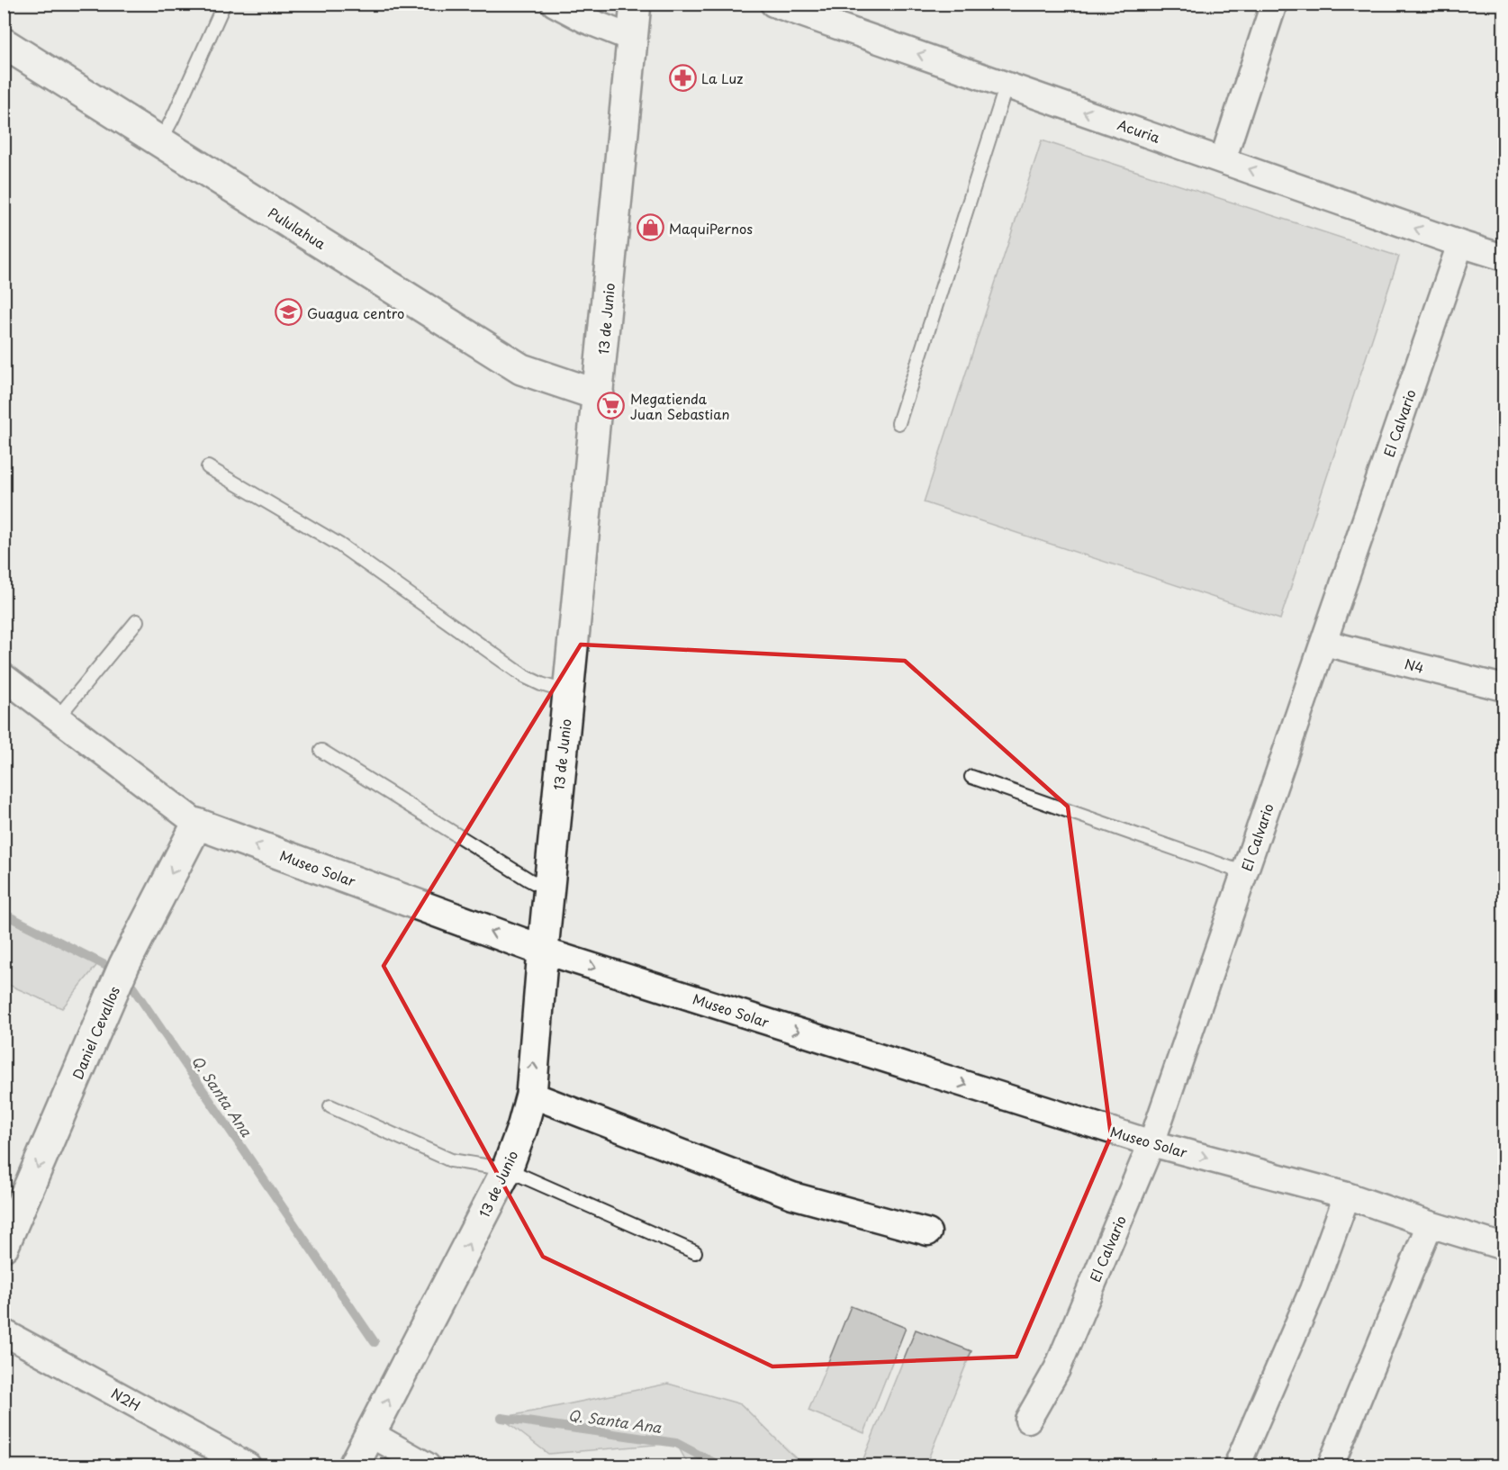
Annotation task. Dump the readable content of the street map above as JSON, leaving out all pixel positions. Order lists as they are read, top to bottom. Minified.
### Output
{"streets":{"street":["Acuria","Pululahua","13 de Junio","El Calvario","N4","Museo Solar","Daniel Cevallos","N2H"]},"crossings":[["Acuria","El Calvario"],["Pululahua","13 de Junio"],["13 de Junio","Museo Solar"],["El Calvario","N4"],["El Calvario","Museo Solar"],["Museo Solar","Daniel Cevallos"]],"one_way":["Acuria","Daniel Cevallos"],"water":["Q. Santa Ana"],"places":{"pharmacy":["La Luz"],"shop":["MaquiPernos"],"school or university":["Guagua centro"],"supermarket":["Megatienda Juan Sebastian"]}}
